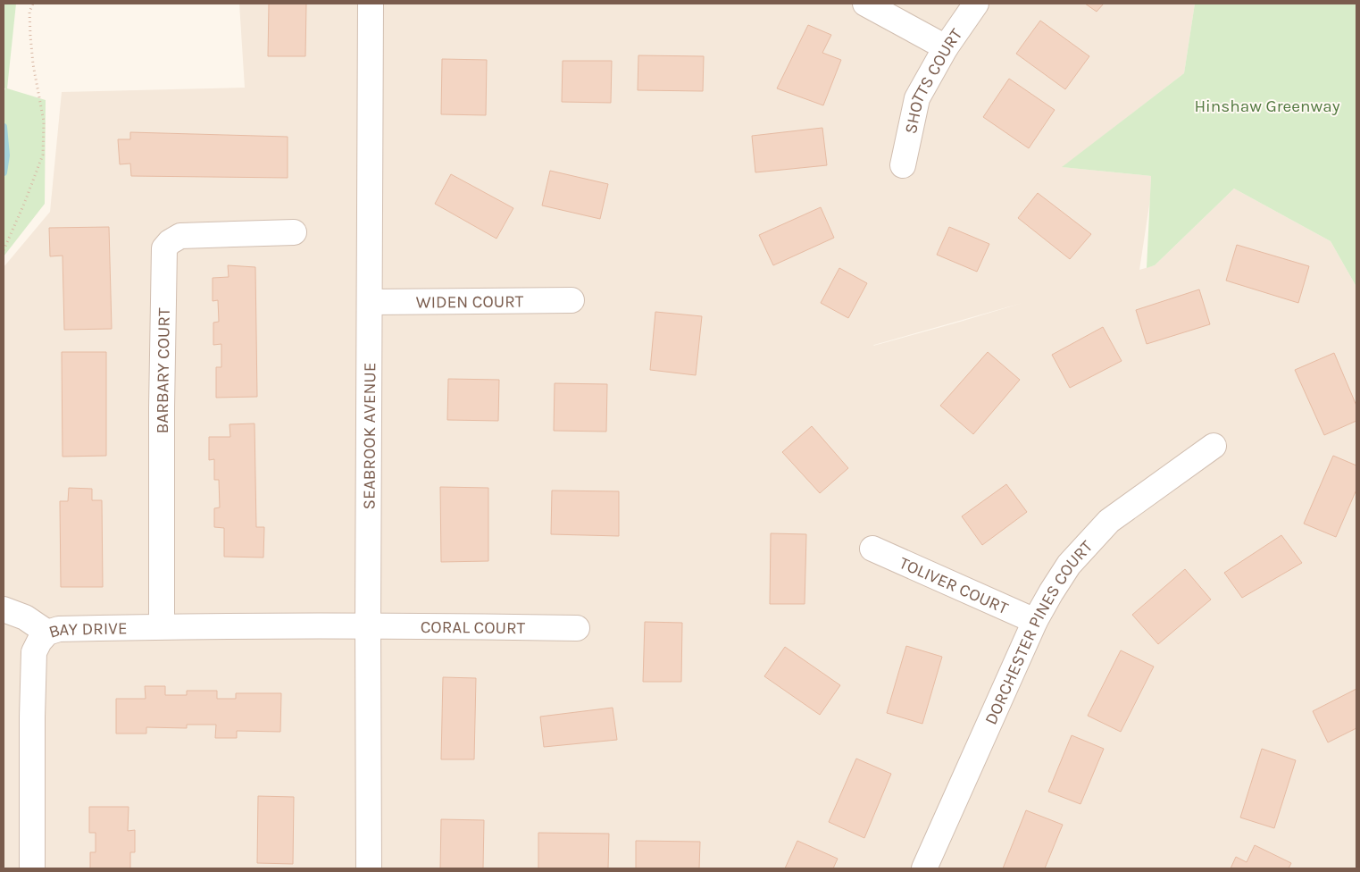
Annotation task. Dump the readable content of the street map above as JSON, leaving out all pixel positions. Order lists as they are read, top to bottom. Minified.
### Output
{"streets":{"street":["SHOTTS COURT","WIDEN COURT","BARBARY COURT","SEABROOK AVENUE","TOLIVER COURT","CORAL COURT","BAY DRIVE","DORCHESTER PINES COURT"]},"crossings":[["WIDEN COURT","SEABROOK AVENUE"],["BARBARY COURT","BAY DRIVE"],["SEABROOK AVENUE","CORAL COURT"],["SEABROOK AVENUE","BAY DRIVE"],["TOLIVER COURT","DORCHESTER PINES COURT"],["CORAL COURT","BAY DRIVE"]],"parks":["Hinshaw Greenway"]}
